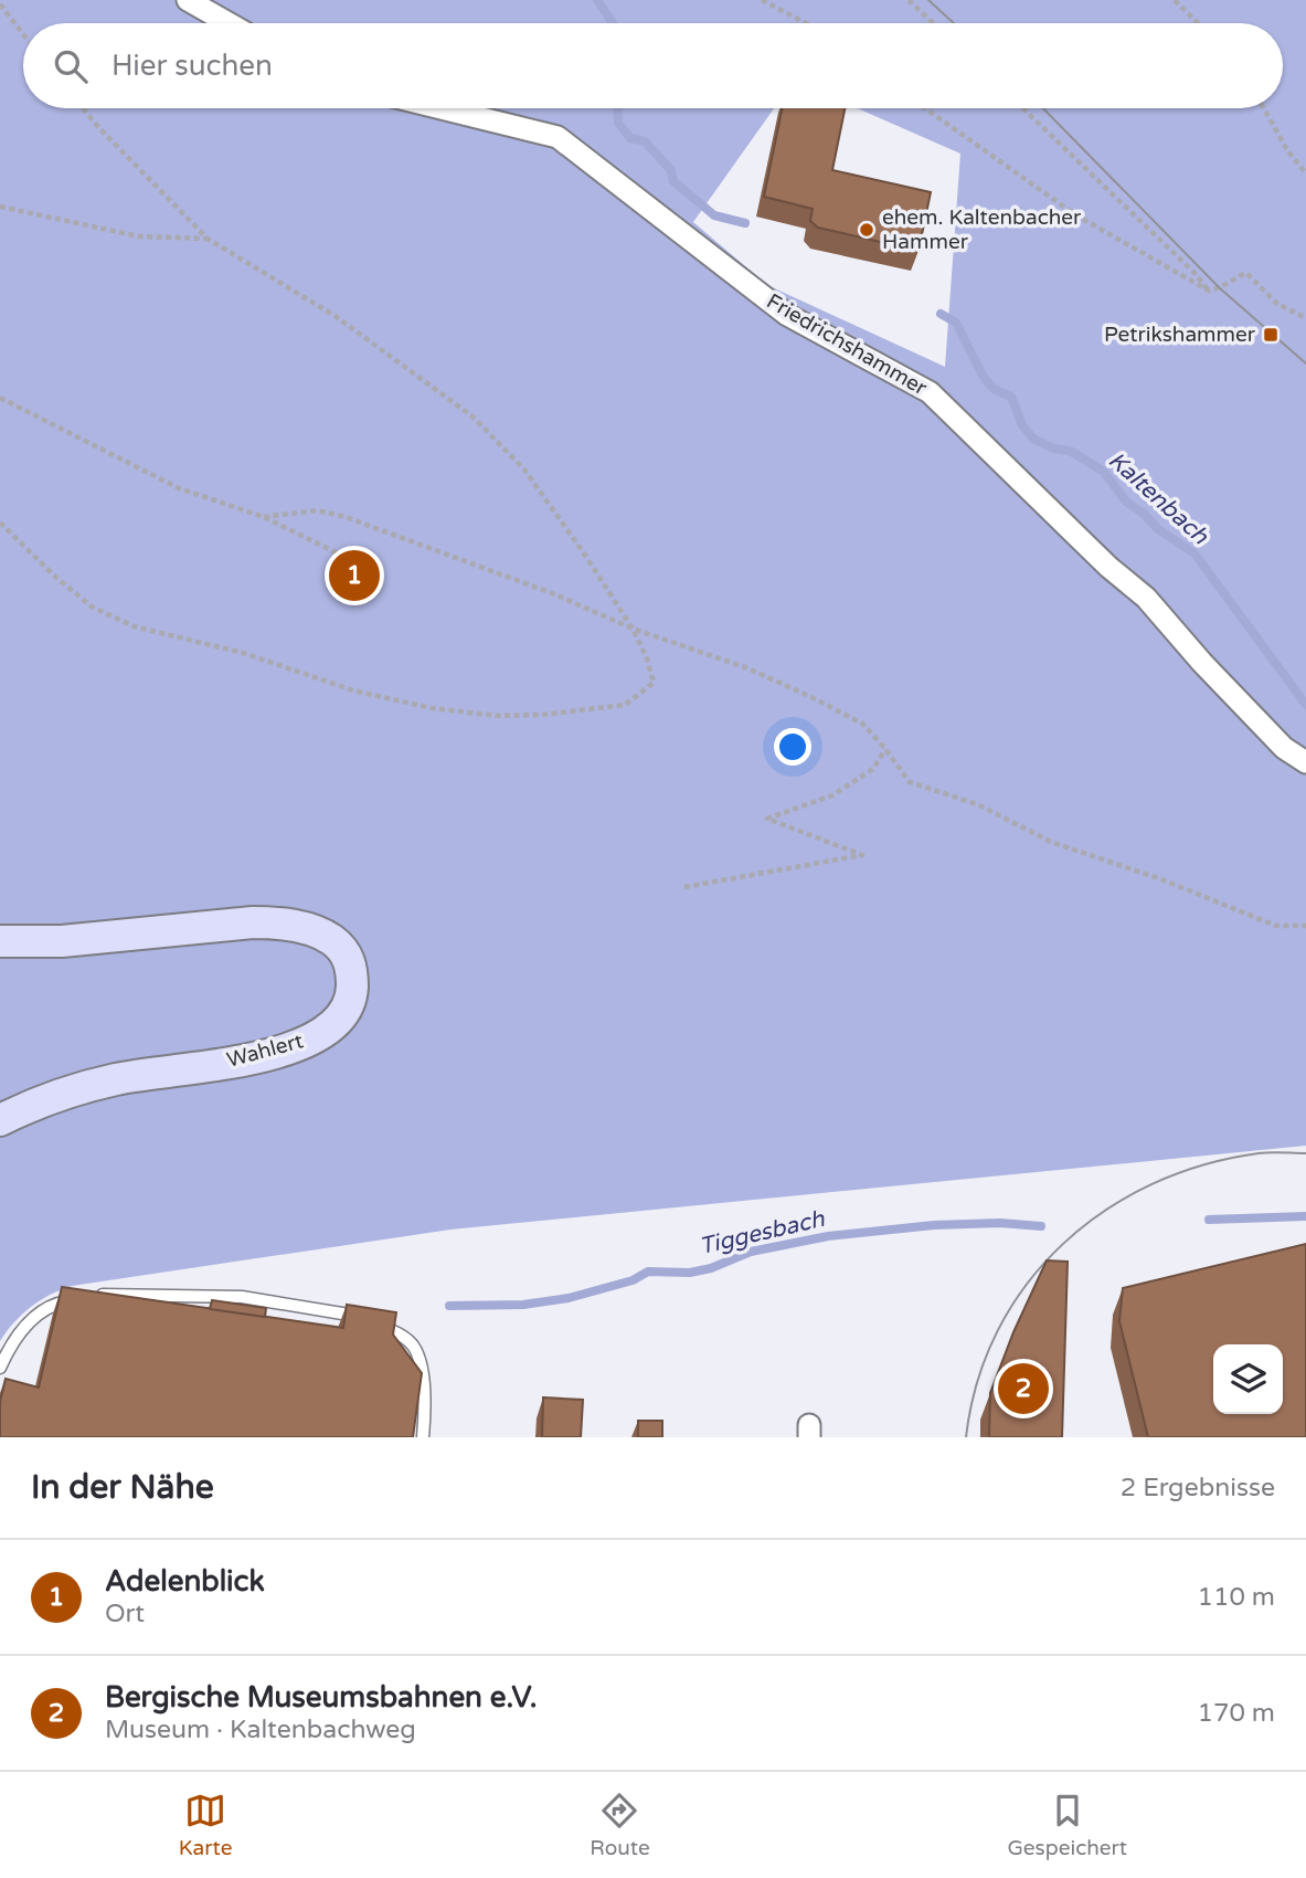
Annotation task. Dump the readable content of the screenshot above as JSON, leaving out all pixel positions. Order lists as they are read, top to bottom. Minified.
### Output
{"streets":{"main road":["Wahlert"],"street":["Friedrichshammer"]},"water":["Kaltenbach","Tiggesbach"],"places":{"other":["ehem. Kaltenbacher Hammer"],"transit":["Petrikshammer"]},"page":{"search":"Hier suchen","pins":["1","2"],"heading":["In der Nähe","2 Ergebnisse"],"list":[{"mark":"1","name":"Adelenblick","note":"Ort","value":"110 m"},{"mark":"2","name":"Bergische Museumsbahnen e.V.","note":"Museum · Kaltenbachweg","value":"170 m"}],"nav":["Karte","Route","Gespeichert"]}}
